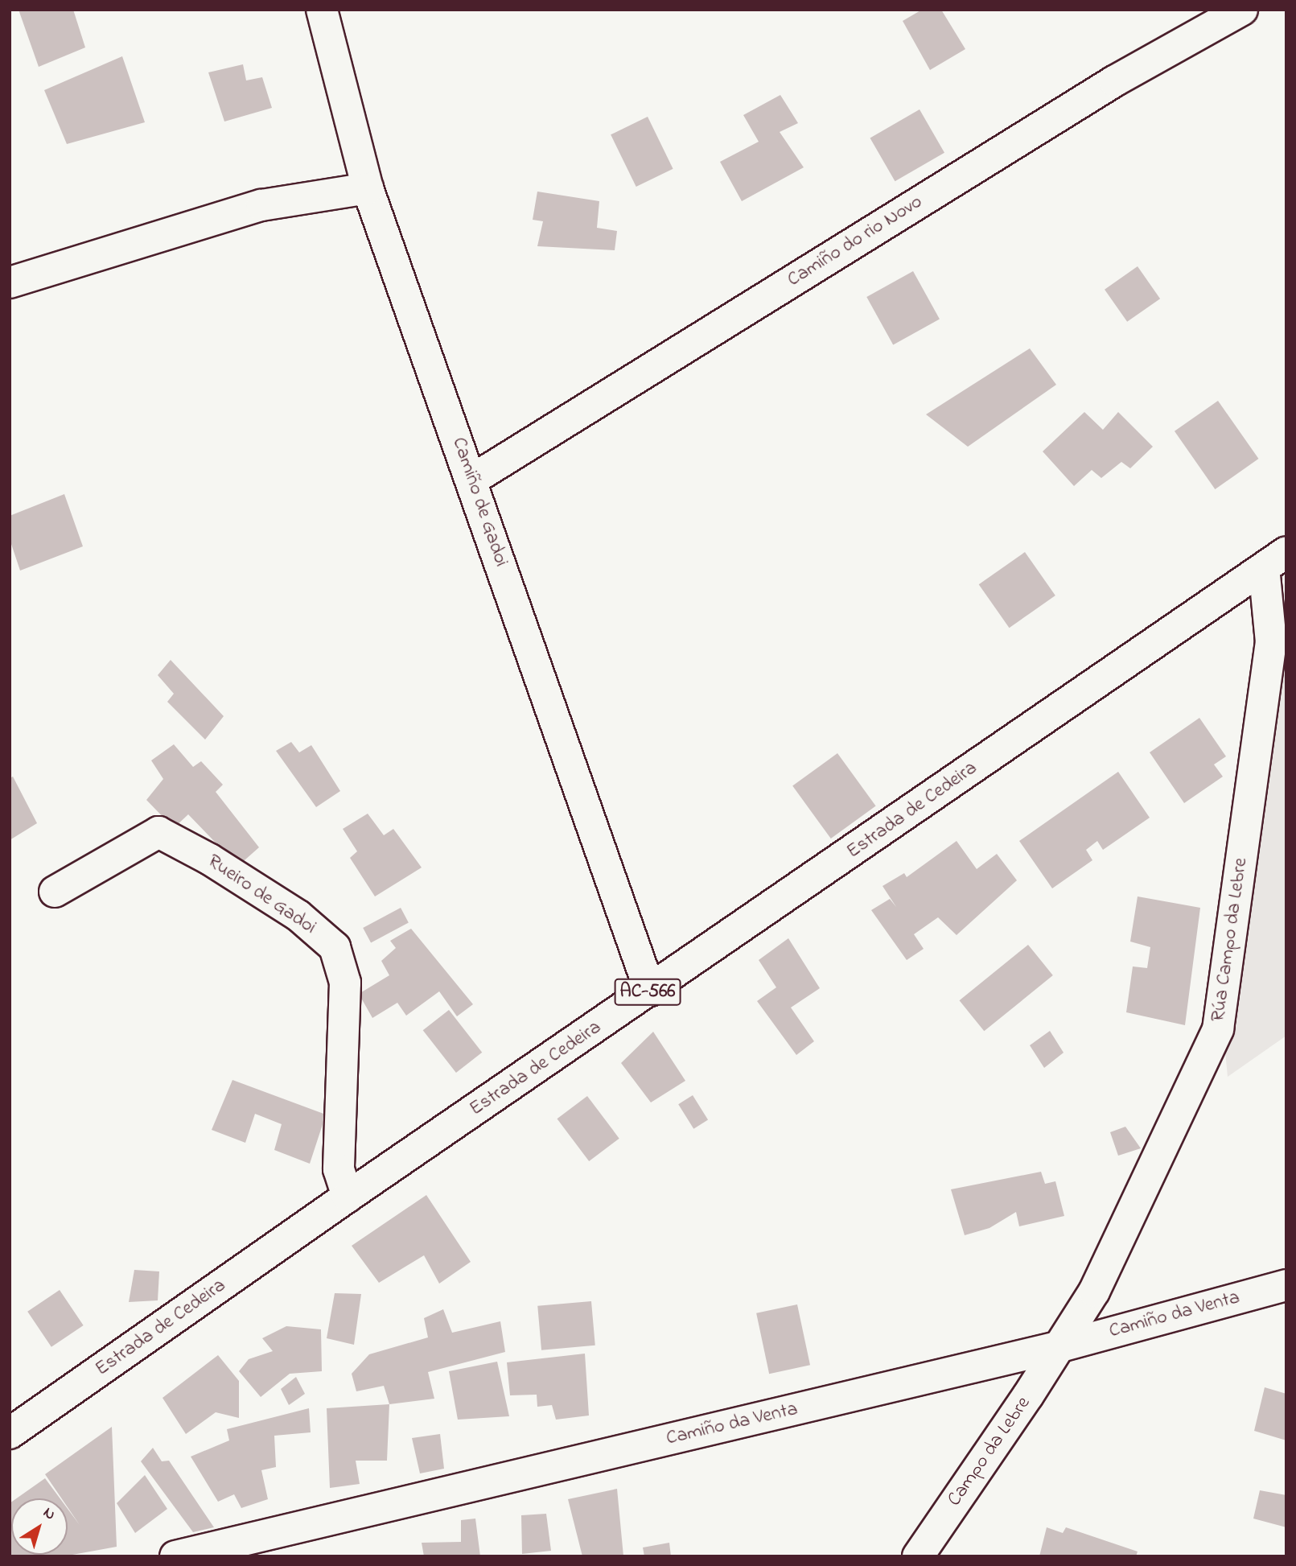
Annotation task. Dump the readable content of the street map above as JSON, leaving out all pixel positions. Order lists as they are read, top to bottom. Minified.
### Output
{"streets":{"street":["Camiño do rio Novo","Camiño de Gadoi","Estrada de Cedeira","Rueiro de Gadoi","Rúa Campo da Lebre","AC-566","Camiño da Venta","Campo da Lebre"]},"crossings":[["Camiño do rio Novo","Camiño de Gadoi"],["Camiño de Gadoi","Estrada de Cedeira"],["Estrada de Cedeira","Rueiro de Gadoi"],["Estrada de Cedeira","Rúa Campo da Lebre"],["Rúa Campo da Lebre","Camiño da Venta"],["Rúa Campo da Lebre","Campo da Lebre"],["Camiño da Venta","Campo da Lebre"]],"north":"top right"}
